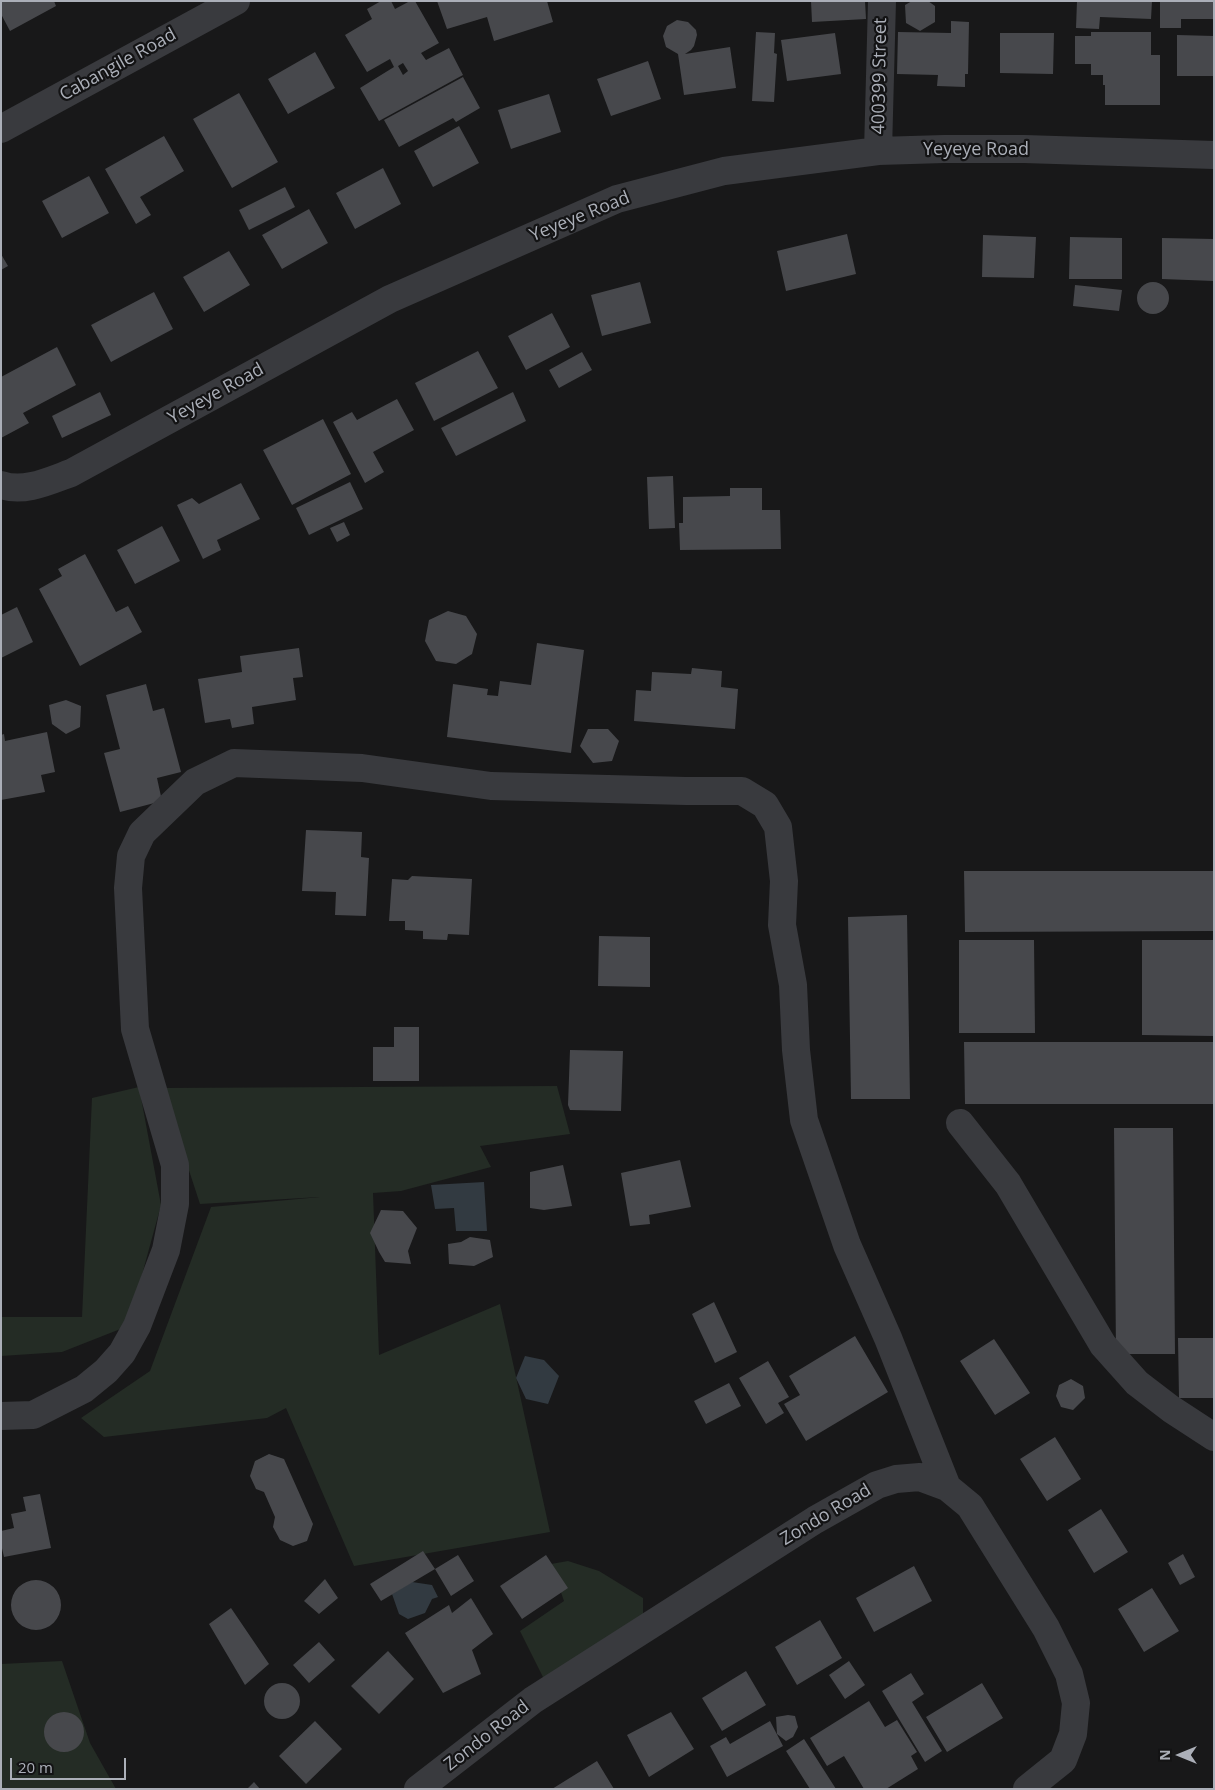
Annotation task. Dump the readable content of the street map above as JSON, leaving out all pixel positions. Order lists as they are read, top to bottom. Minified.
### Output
{"streets":{"street":["Cabangile Road","400399 Street","Yeyeye Road","Zondo Road"]},"crossings":[["400399 Street","Yeyeye Road"]],"scale_bar":"20 m","north":"left"}
